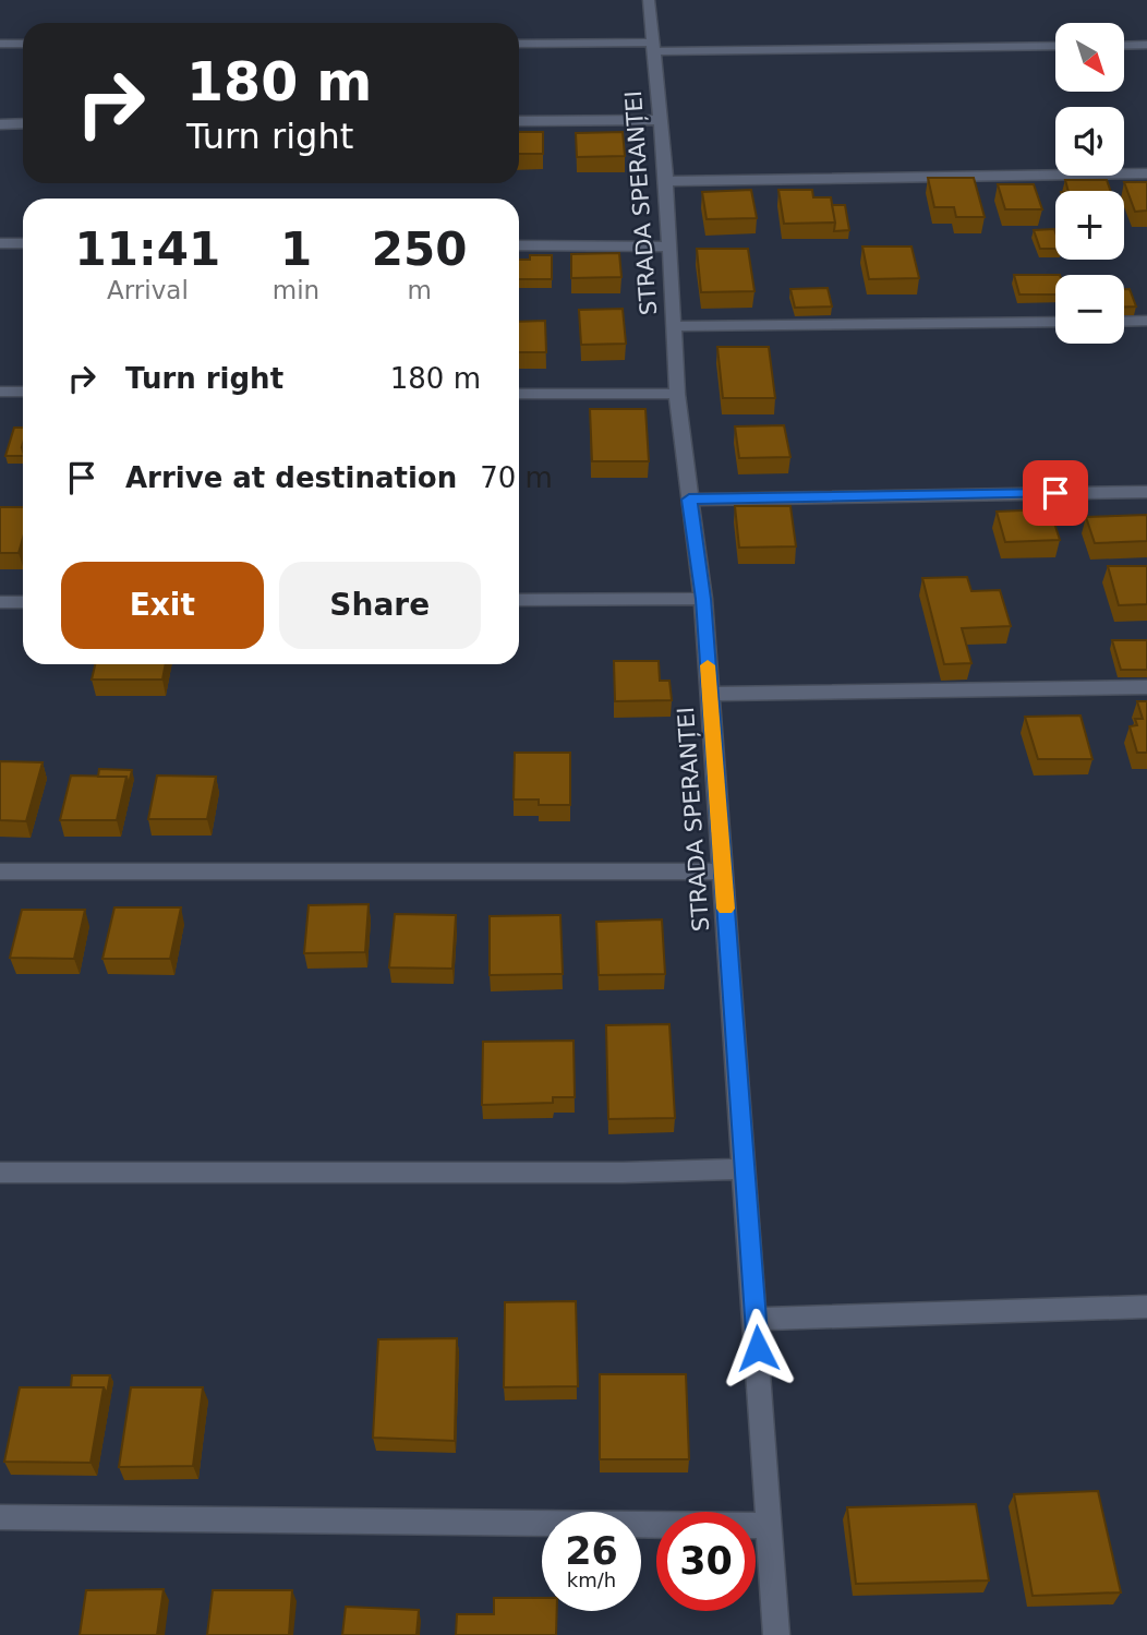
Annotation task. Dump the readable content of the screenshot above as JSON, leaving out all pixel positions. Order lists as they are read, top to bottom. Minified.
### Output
{"streets":{"street":["STRADA SPERANȚEI"]},"north":"bottom right","page":{"map_buttons":["+","−"],"turn":["180 m","Turn right"],"eta":["11:41","Arrival","1","min","250","m"],"list":[{"name":"Turn right","value":"180 m"},{"name":"Arrive at destination","value":"70 m"}],"buttons":["Exit","Share"],"speed":"26 km/h","limit":"30"}}
